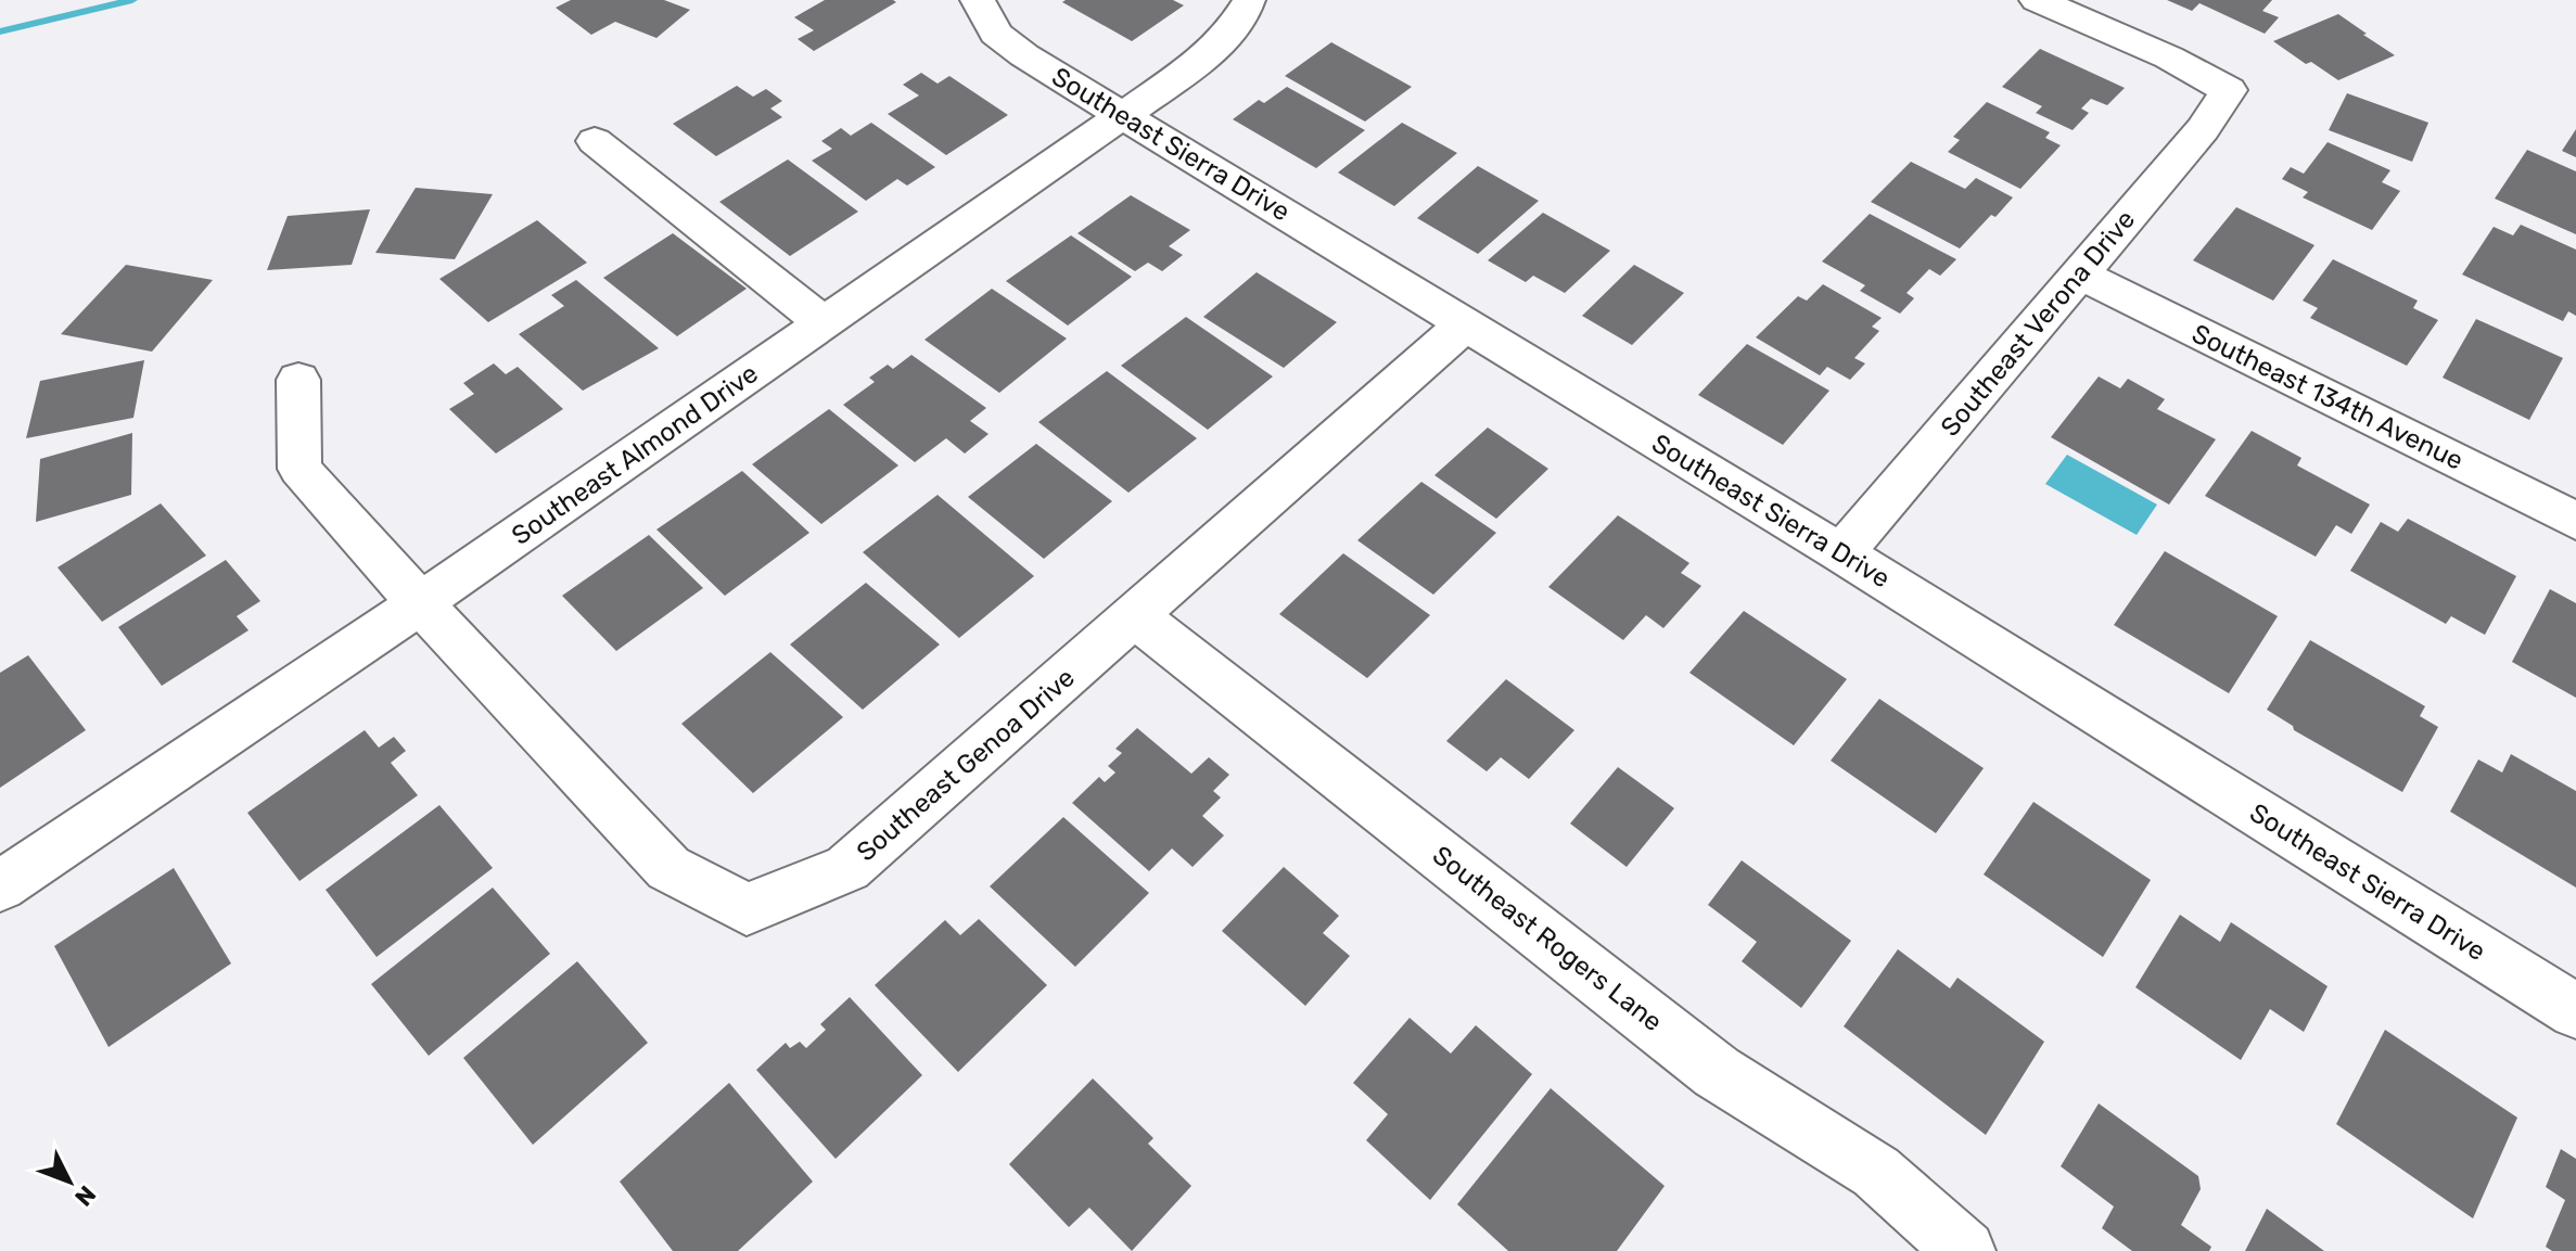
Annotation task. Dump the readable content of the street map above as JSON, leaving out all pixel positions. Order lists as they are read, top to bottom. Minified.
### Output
{"streets":{"street":["Southeast Sierra Drive","Southeast Verona Drive","Southeast 134th Avenue","Southeast Almond Drive","Southeast Genoa Drive","Southeast Rogers Lane"]},"crossings":[["Southeast Sierra Drive","Southeast Verona Drive"],["Southeast Sierra Drive","Southeast Almond Drive"],["Southeast Sierra Drive","Southeast Genoa Drive"],["Southeast Verona Drive","Southeast 134th Avenue"],["Southeast Almond Drive","Southeast Genoa Drive"],["Southeast Genoa Drive","Southeast Rogers Lane"]],"north":"bottom right"}
